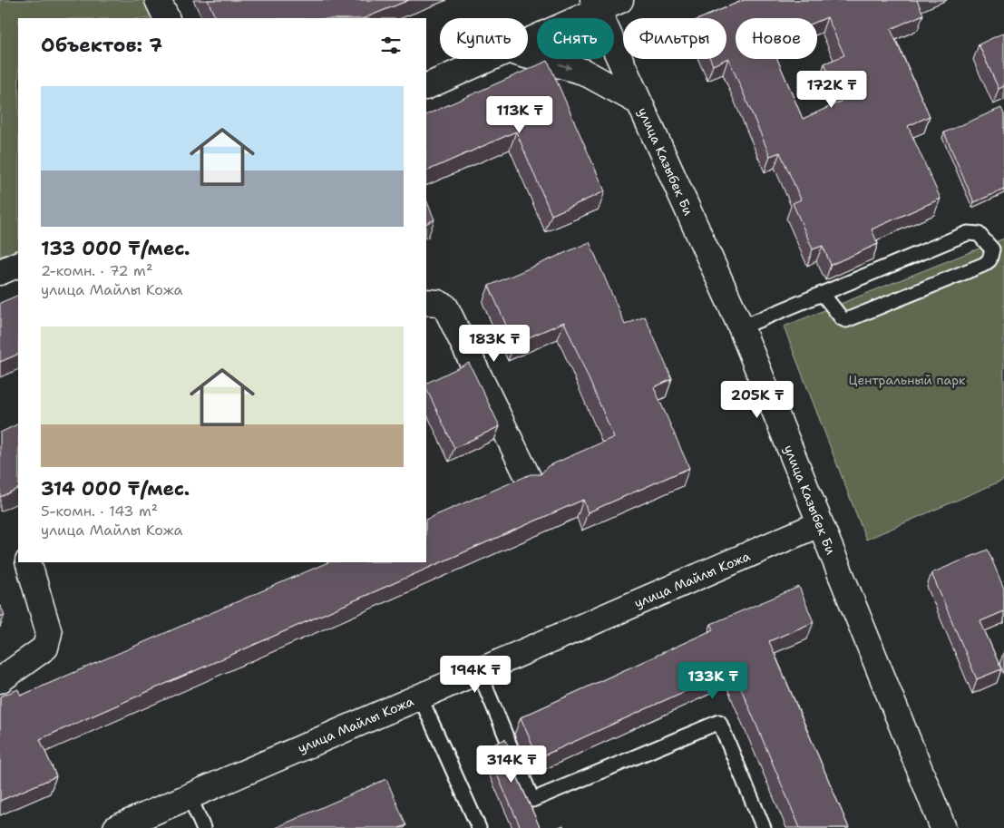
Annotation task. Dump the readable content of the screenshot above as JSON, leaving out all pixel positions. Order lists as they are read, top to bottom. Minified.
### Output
{"streets":{"street":["улица Казыбек Би","улица Майлы Кожа"]},"crossings":[["улица Казыбек Би","улица Майлы Кожа"]],"parks":["Центральный парк"],"page":{"chip":["Купить","Снять","Фильтры","Новое"],"heading":"Объектов: 7","price":["172K ₸","113K ₸","183K ₸","205K ₸","194K ₸","133K ₸","314K ₸"],"list":[{"name":"133 000 ₸/мес.","note":"2-комн. · 72 m² · улица Майлы Кожа"},{"name":"314 000 ₸/мес.","note":"5-комн. · 143 m² · улица Майлы Кожа"}]}}
